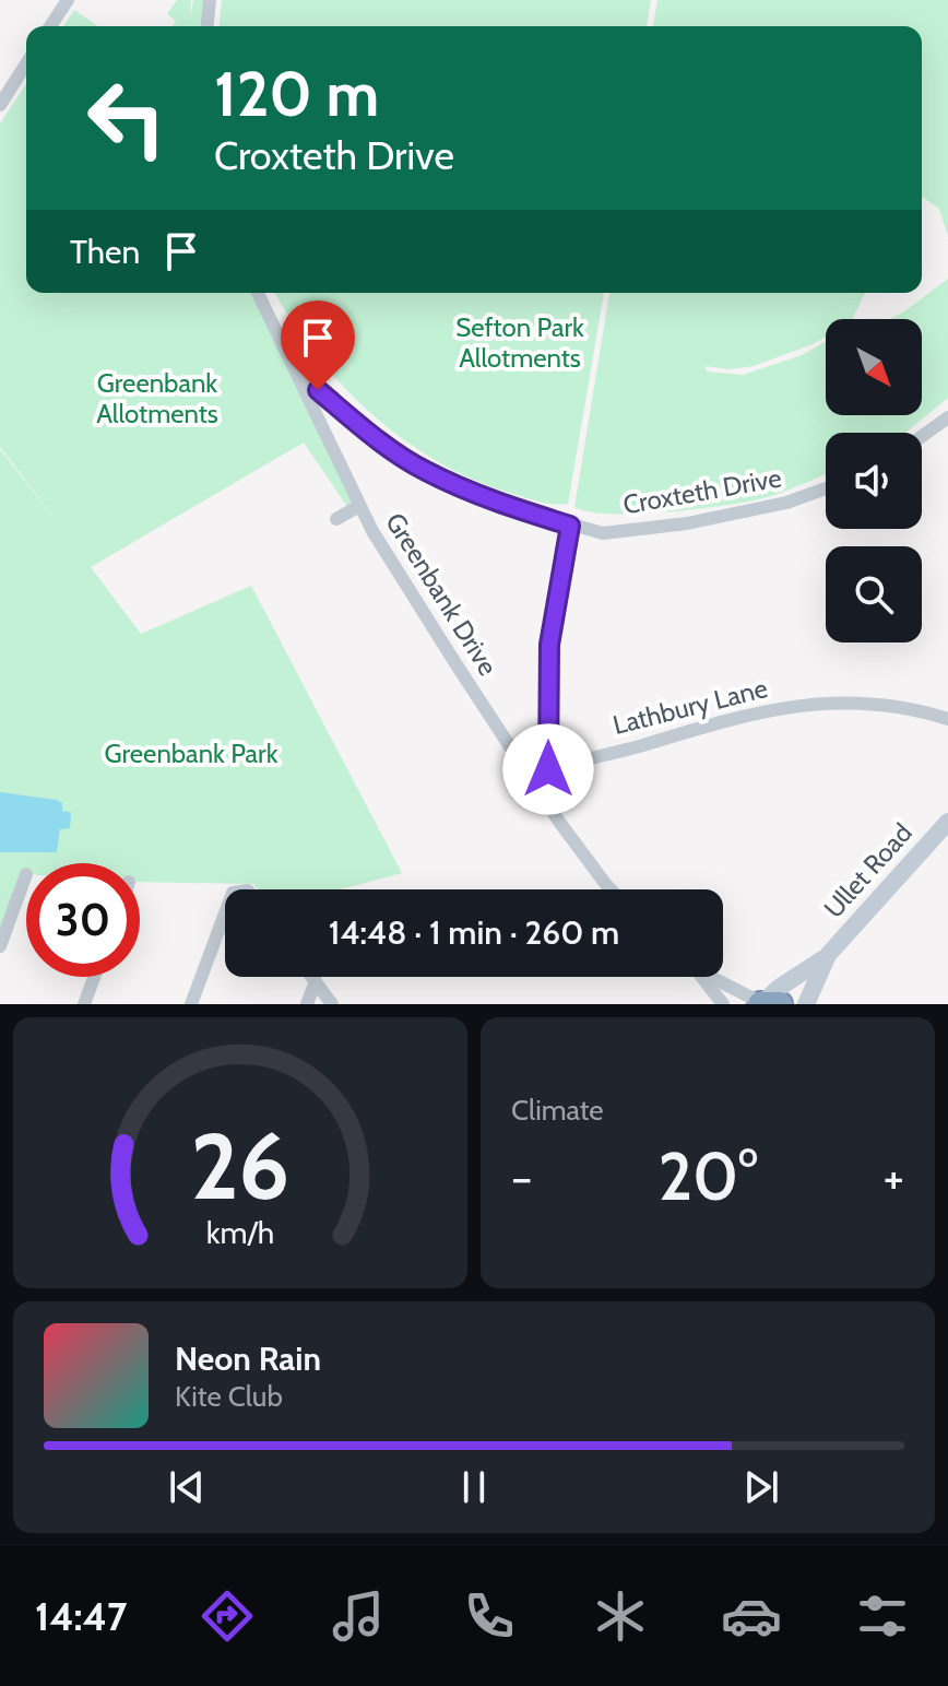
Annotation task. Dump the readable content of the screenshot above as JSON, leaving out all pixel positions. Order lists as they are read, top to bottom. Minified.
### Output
{"streets":{"main road":["Ullet Road"],"street":["Croxteth Drive","Greenbank Drive","Lathbury Lane"]},"crossings":[["Croxteth Drive","Greenbank Drive"]],"parks":["Sefton Park Allotments","Greenbank Allotments","Greenbank Park"],"north":"bottom right","page":{"turn":["120 m","Croxteth Drive"],"then":"Then","limit":"30","trip":"14:48 · 1 min · 260 m","tile":"Climate","heat":["−","20°","+"],"song":["Neon Rain","Kite Club"],"tabs":"14:47","gauge":["26","km/h"]}}
